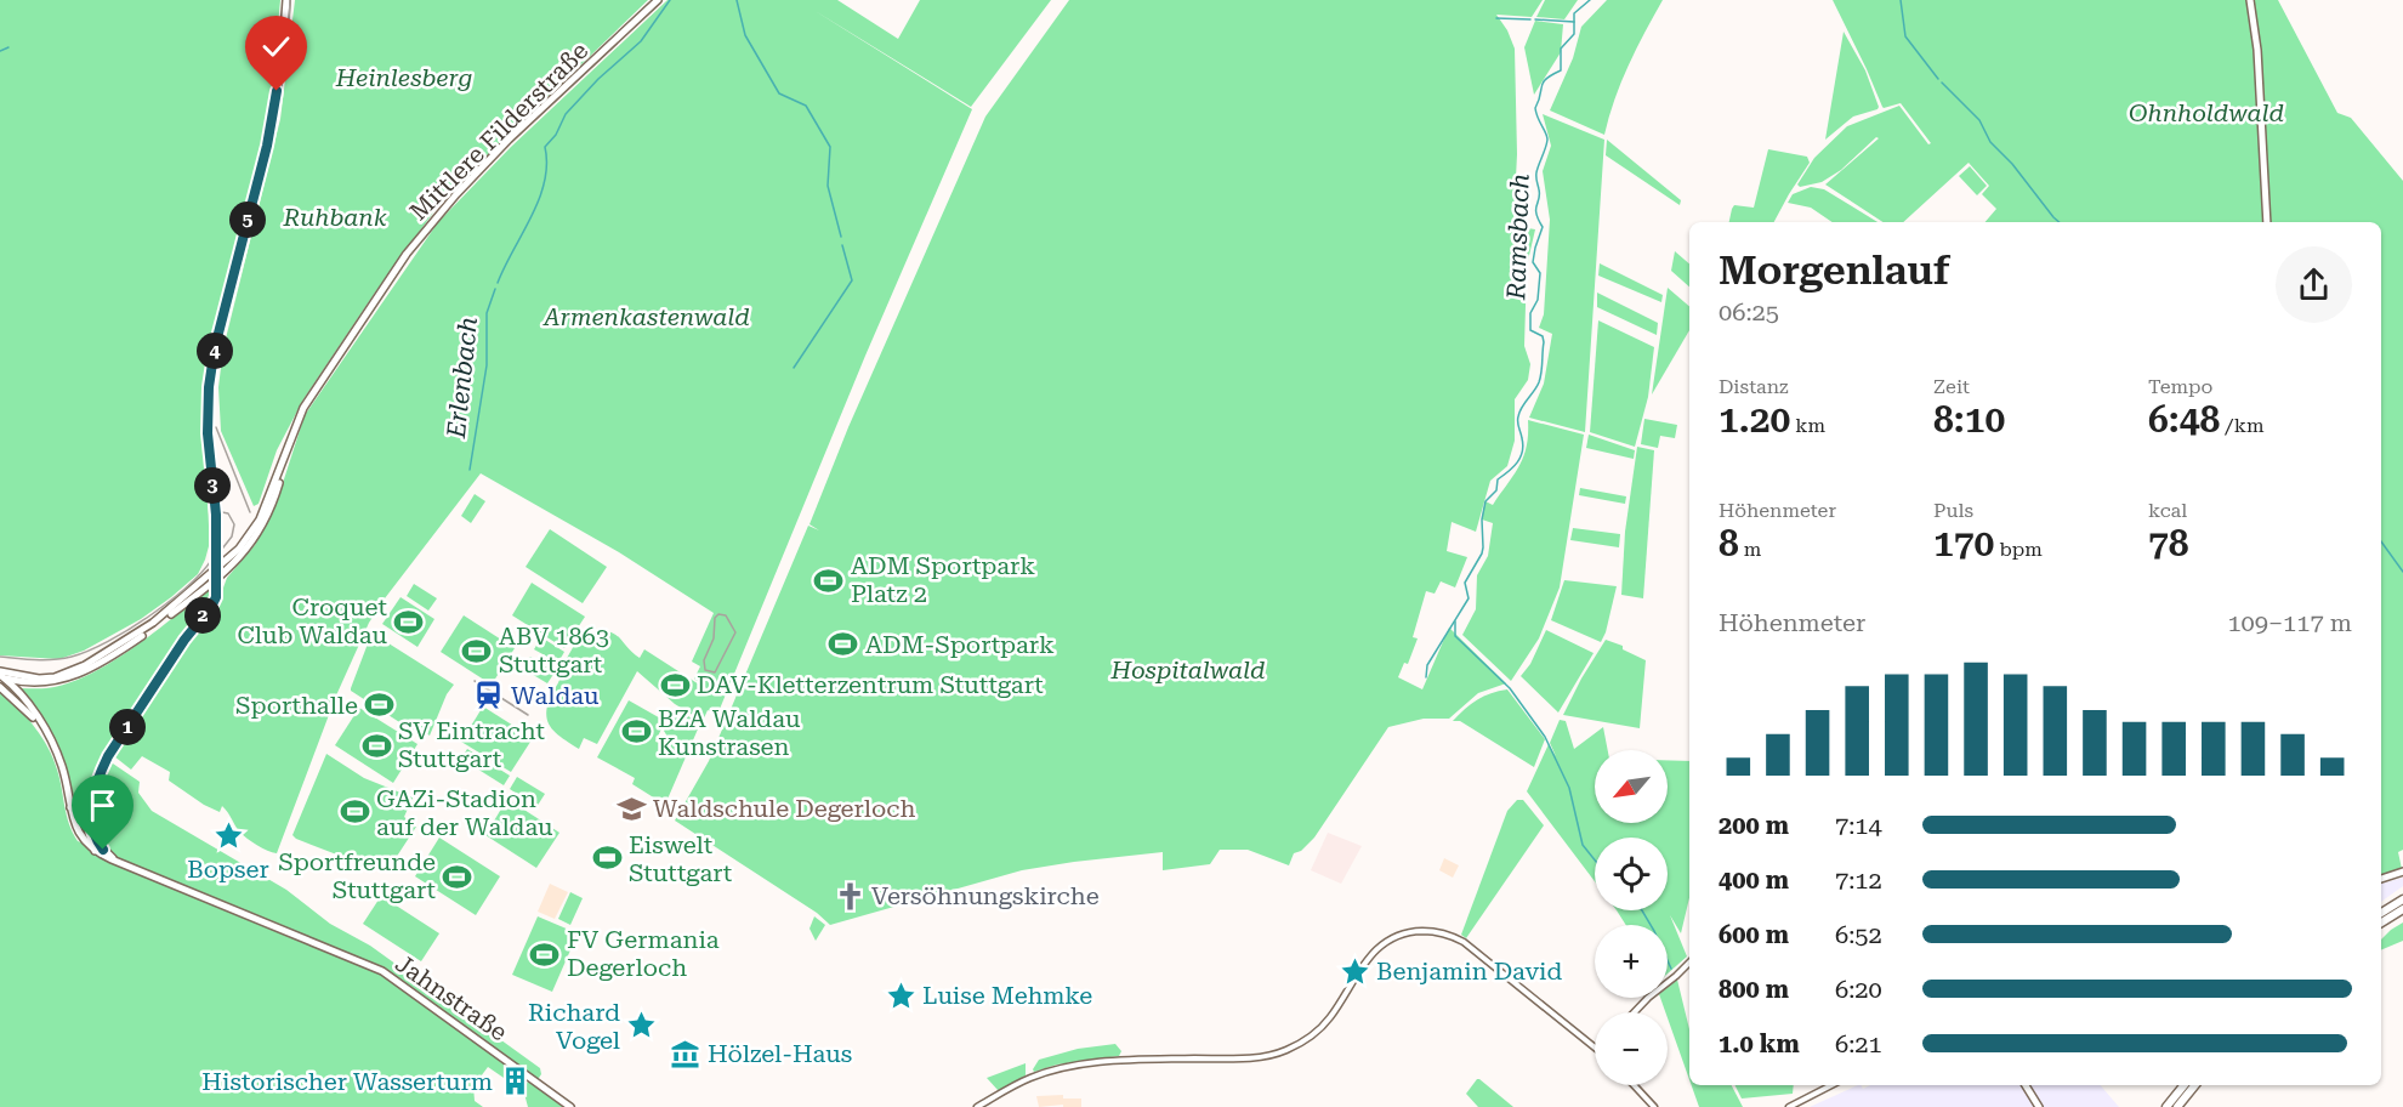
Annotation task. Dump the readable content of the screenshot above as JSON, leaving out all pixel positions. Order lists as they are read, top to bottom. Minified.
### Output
{"streets":{"main road":["Mittlere Filderstraße","Jahnstraße"]},"water":["Ramsbach","Erlenbach"],"parks":["Heinlesberg","Ohnholdwald","Ruhbank","Armenkastenwald","Hospitalwald"],"places":{"sports":["ADM Sportpark Platz 2","Croquet Club Waldau","ADM-Sportpark","ABV 1863 Stuttgart","DAV-Kletterzentrum Stuttgart","Sporthalle","BZA Waldau Kunstrasen","SV Eintracht Stuttgart","GAZi-Stadion auf der Waldau","Eiswelt Stuttgart","Sportfreunde Stuttgart","FV Germania Degerloch"],"station":["Waldau"],"school or university":["Waldschule Degerloch"],"place":["Bopser","Benjamin David","Luise Mehmke","Richard Vogel"],"church":["Versöhnungskirche"],"museum":["Hölzel-Haus"],"building":["Historischer Wasserturm"]},"north":"bottom left","page":{"pins":["5","4","3","2","1"],"heading":["Morgenlauf","06:25"],"stats":[["Distanz","1.20 km"],["Zeit","8:10"],["Tempo","6:48 /km"],["Höhenmeter","8 m"],["Puls","170 bpm"],["kcal","78"]],"chart":["Höhenmeter","109–117 m"],"map_buttons":["+","−"],"list":[{"name":"200 m","note":"7:14"},{"name":"400 m","note":"7:12"},{"name":"600 m","note":"6:52"},{"name":"800 m","note":"6:20"},{"name":"1.0 km","note":"6:21"}]}}
